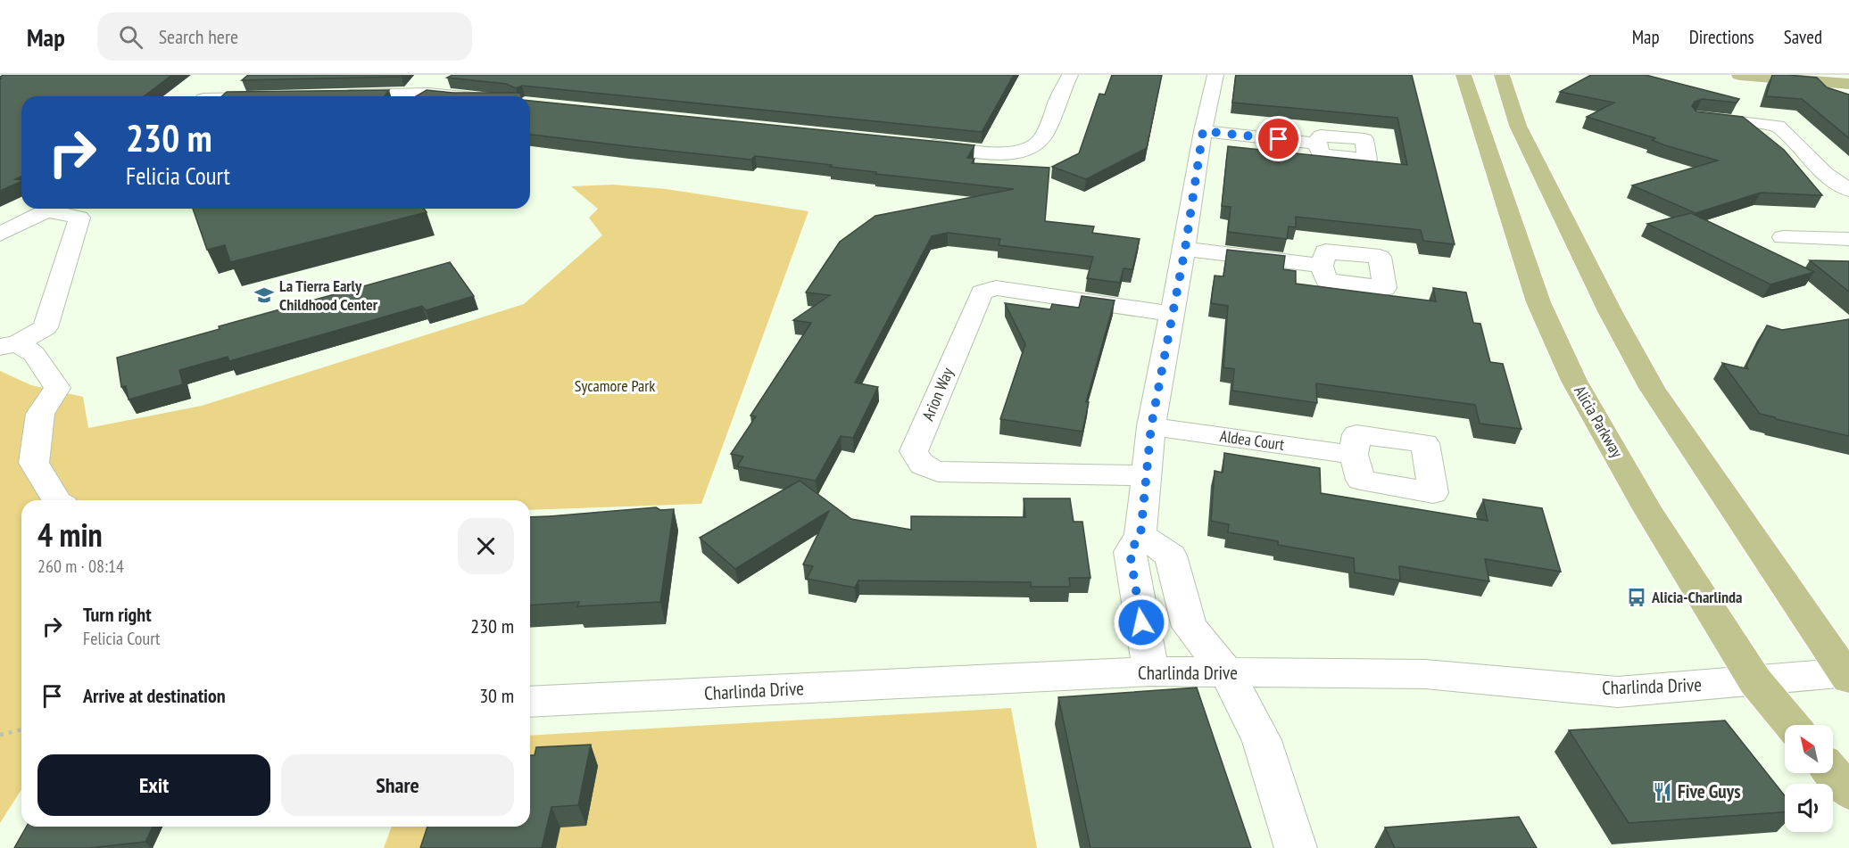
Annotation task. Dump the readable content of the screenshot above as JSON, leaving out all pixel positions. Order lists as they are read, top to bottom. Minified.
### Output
{"streets":{"main road":["Alicia Parkway"],"street":["Arion Way","Aldea Court","Charlinda Drive"]},"crossings":[["Alicia Parkway","Charlinda Drive"]],"parks":["Sycamore Park"],"places":{"school or university":["La Tierra Early Childhood Center"],"bus stop":["Alicia-Charlinda"],"restaurant":["Five Guys"]},"north":"top left","page":{"header":"Map","search":"Search here","nav":["Map","Directions","Saved"],"turn":["230 m","Felicia Court"],"heading":["4 min","260 m · 08:14"],"list":[{"name":"Turn right","note":"Felicia Court","value":"230 m"},{"name":"Arrive at destination","value":"30 m"}],"buttons":["Exit","Share"]}}
